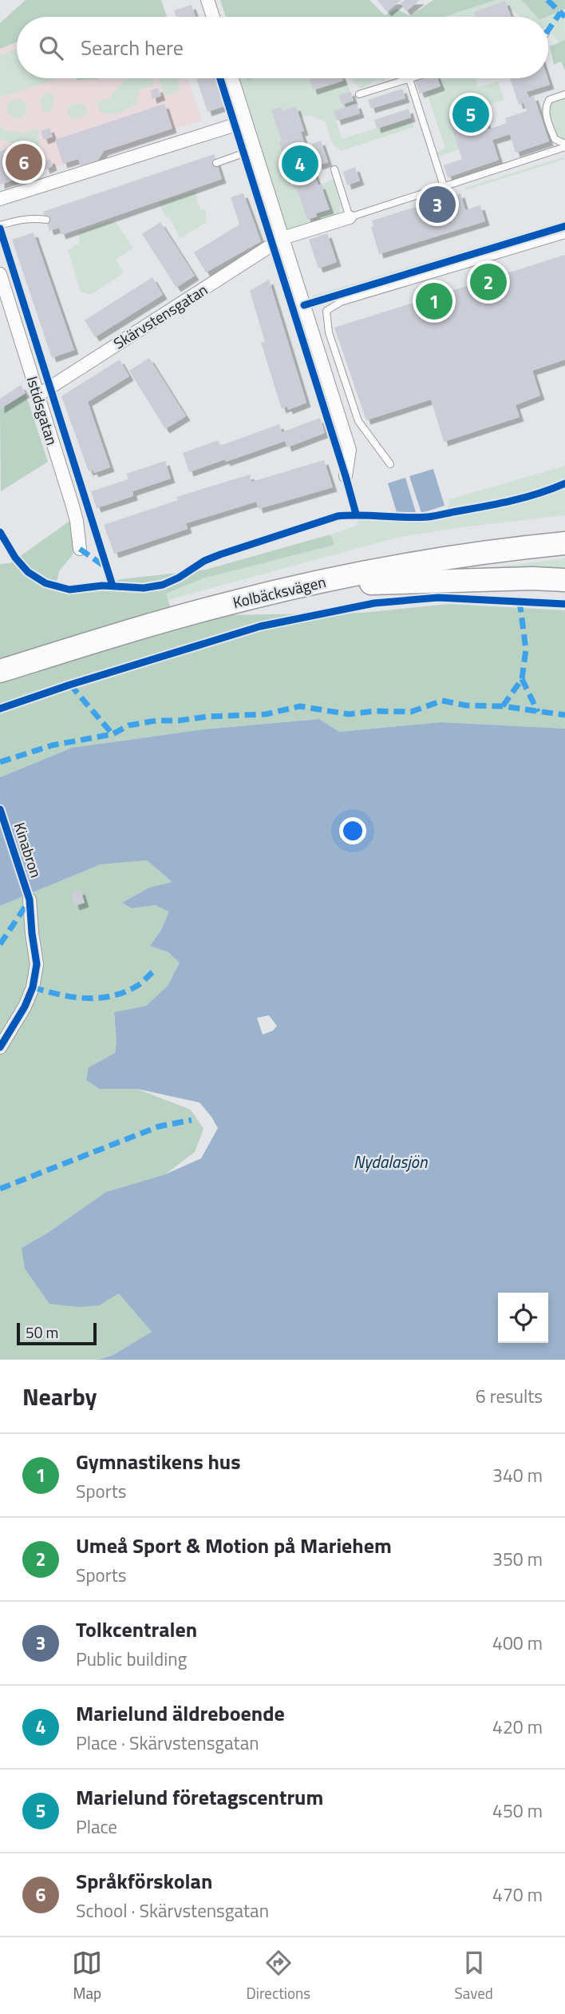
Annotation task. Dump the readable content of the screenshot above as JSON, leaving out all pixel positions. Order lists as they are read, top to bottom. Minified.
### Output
{"streets":{"highway":["Kolbäcksvägen"],"street":["Skärvstensgatan","Istidsgatan"],"cycle path":["Kinabron"]},"crossings":[["Skärvstensgatan","Istidsgatan"]],"water":["Nydalasjön"],"scale_bar":"50 m","page":{"search":"Search here","pins":["5","6","4","3","2","1"],"scale":"50 m","heading":["Nearby","6 results"],"list":[{"mark":"1","name":"Gymnastikens hus","note":"Sports","value":"340 m"},{"mark":"2","name":"Umeå Sport & Motion på Mariehem","note":"Sports","value":"350 m"},{"mark":"3","name":"Tolkcentralen","note":"Public building","value":"400 m"},{"mark":"4","name":"Marielund äldreboende","note":"Place · Skärvstensgatan","value":"420 m"},{"mark":"5","name":"Marielund företagscentrum","note":"Place","value":"450 m"},{"mark":"6","name":"Språkförskolan","note":"School · Skärvstensgatan","value":"470 m"}],"nav":["Map","Directions","Saved"]}}
